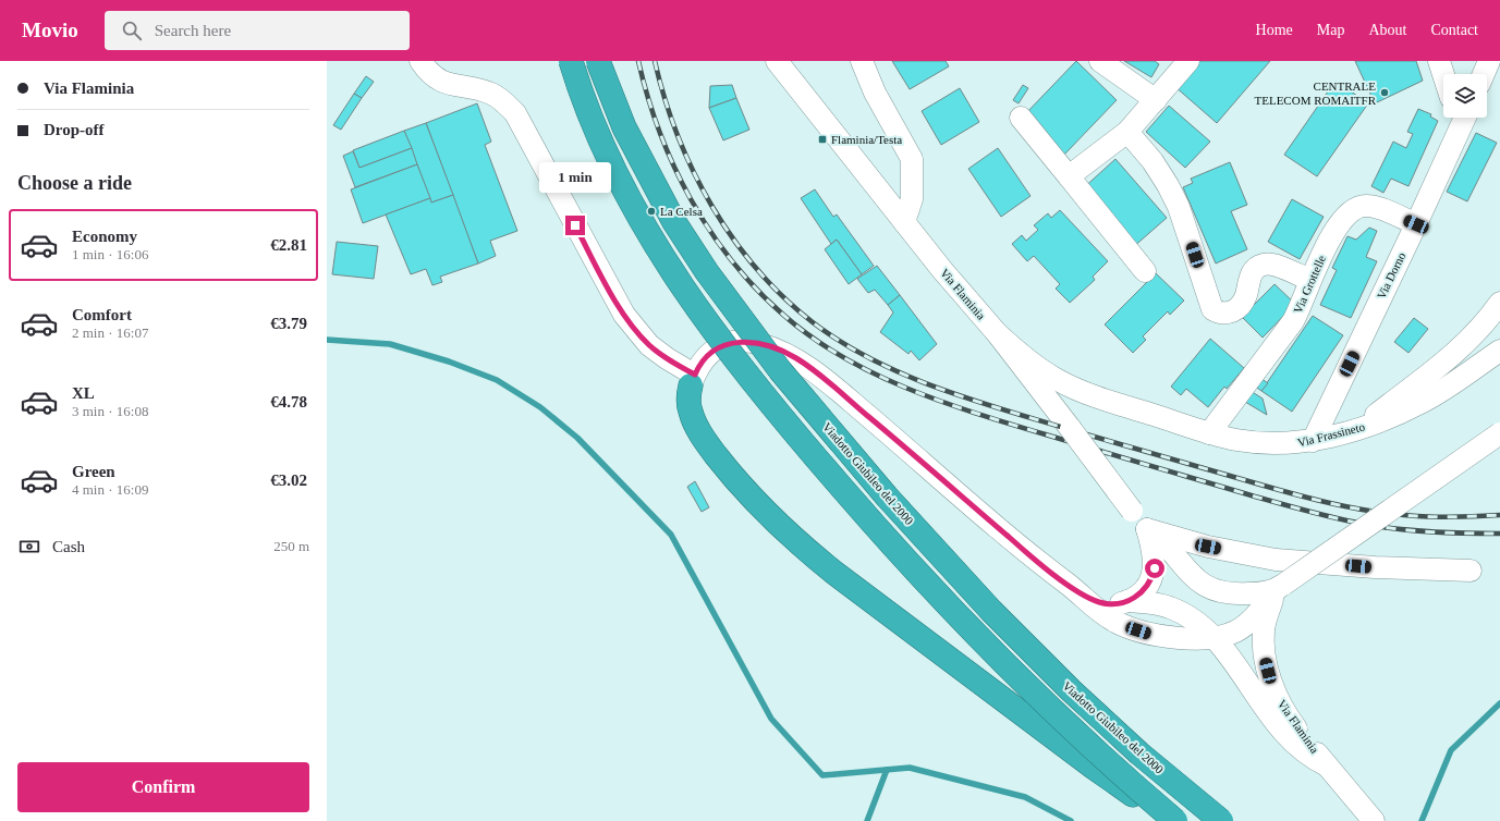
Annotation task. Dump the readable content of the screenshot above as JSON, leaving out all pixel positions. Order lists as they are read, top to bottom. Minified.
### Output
{"streets":{"highway":["Viadotto Giubileo del 2000"],"street":["Via Dorno","Via Grottelle","Via Flaminia","Via Frassineto"]},"crossings":[["Via Dorno","Via Grottelle"],["Via Dorno","Via Frassineto"],["Via Grottelle","Via Frassineto"],["Via Flaminia","Via Frassineto"]],"places":{"other":["CENTRALE TELECOM ROMAITFR","La Celsa"],"transit":["Flaminia/Testa"]},"page":{"header":"Movio","search":"Search here","nav":["Home","Map","About","Contact"],"banner":["Via Flaminia","Drop-off"],"heading":"Choose a ride","bubble":"1 min","list":[{"name":"Economy","note":"1 min · 16:06","value":"€2.81"},{"name":"Comfort","note":"2 min · 16:07","value":"€3.79"},{"name":"XL","note":"3 min · 16:08","value":"€4.78"},{"name":"Green","note":"4 min · 16:09","value":"€3.02"}],"pay":["Cash","250 m"],"buttons":"Confirm"}}
